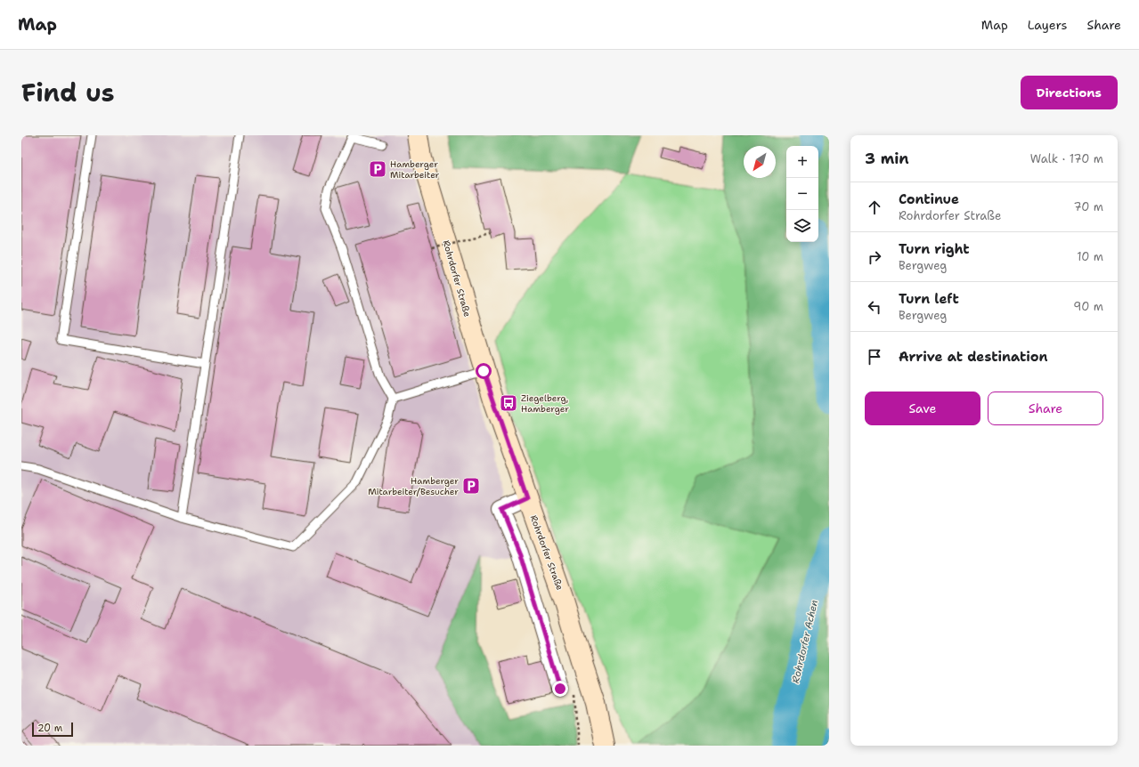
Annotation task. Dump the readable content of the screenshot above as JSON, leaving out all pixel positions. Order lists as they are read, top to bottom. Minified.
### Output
{"streets":{"main road":["Rohrdorfer Straße"]},"water":["Rohrdorfer Achen"],"places":{"parking":["Hamberger Mitarbeiter","Hamberger Mitarbeiter/Besucher"],"bus stop":["Ziegelberg, Hamberger"]},"scale_bar":"20 m","north":"bottom left","page":{"header":"Map","nav":["Map","Layers","Share"],"title":"Find us","buttons":["Directions",["Save","Share"]],"heading":["3 min","Walk · 170 m"],"map_buttons":["+","−"],"list":[["Continue","Rohrdorfer Straße","70 m"],["Turn right","Bergweg","10 m"],["Turn left","Bergweg","90 m"],"Arrive at destination"],"scale":"20 m"}}
